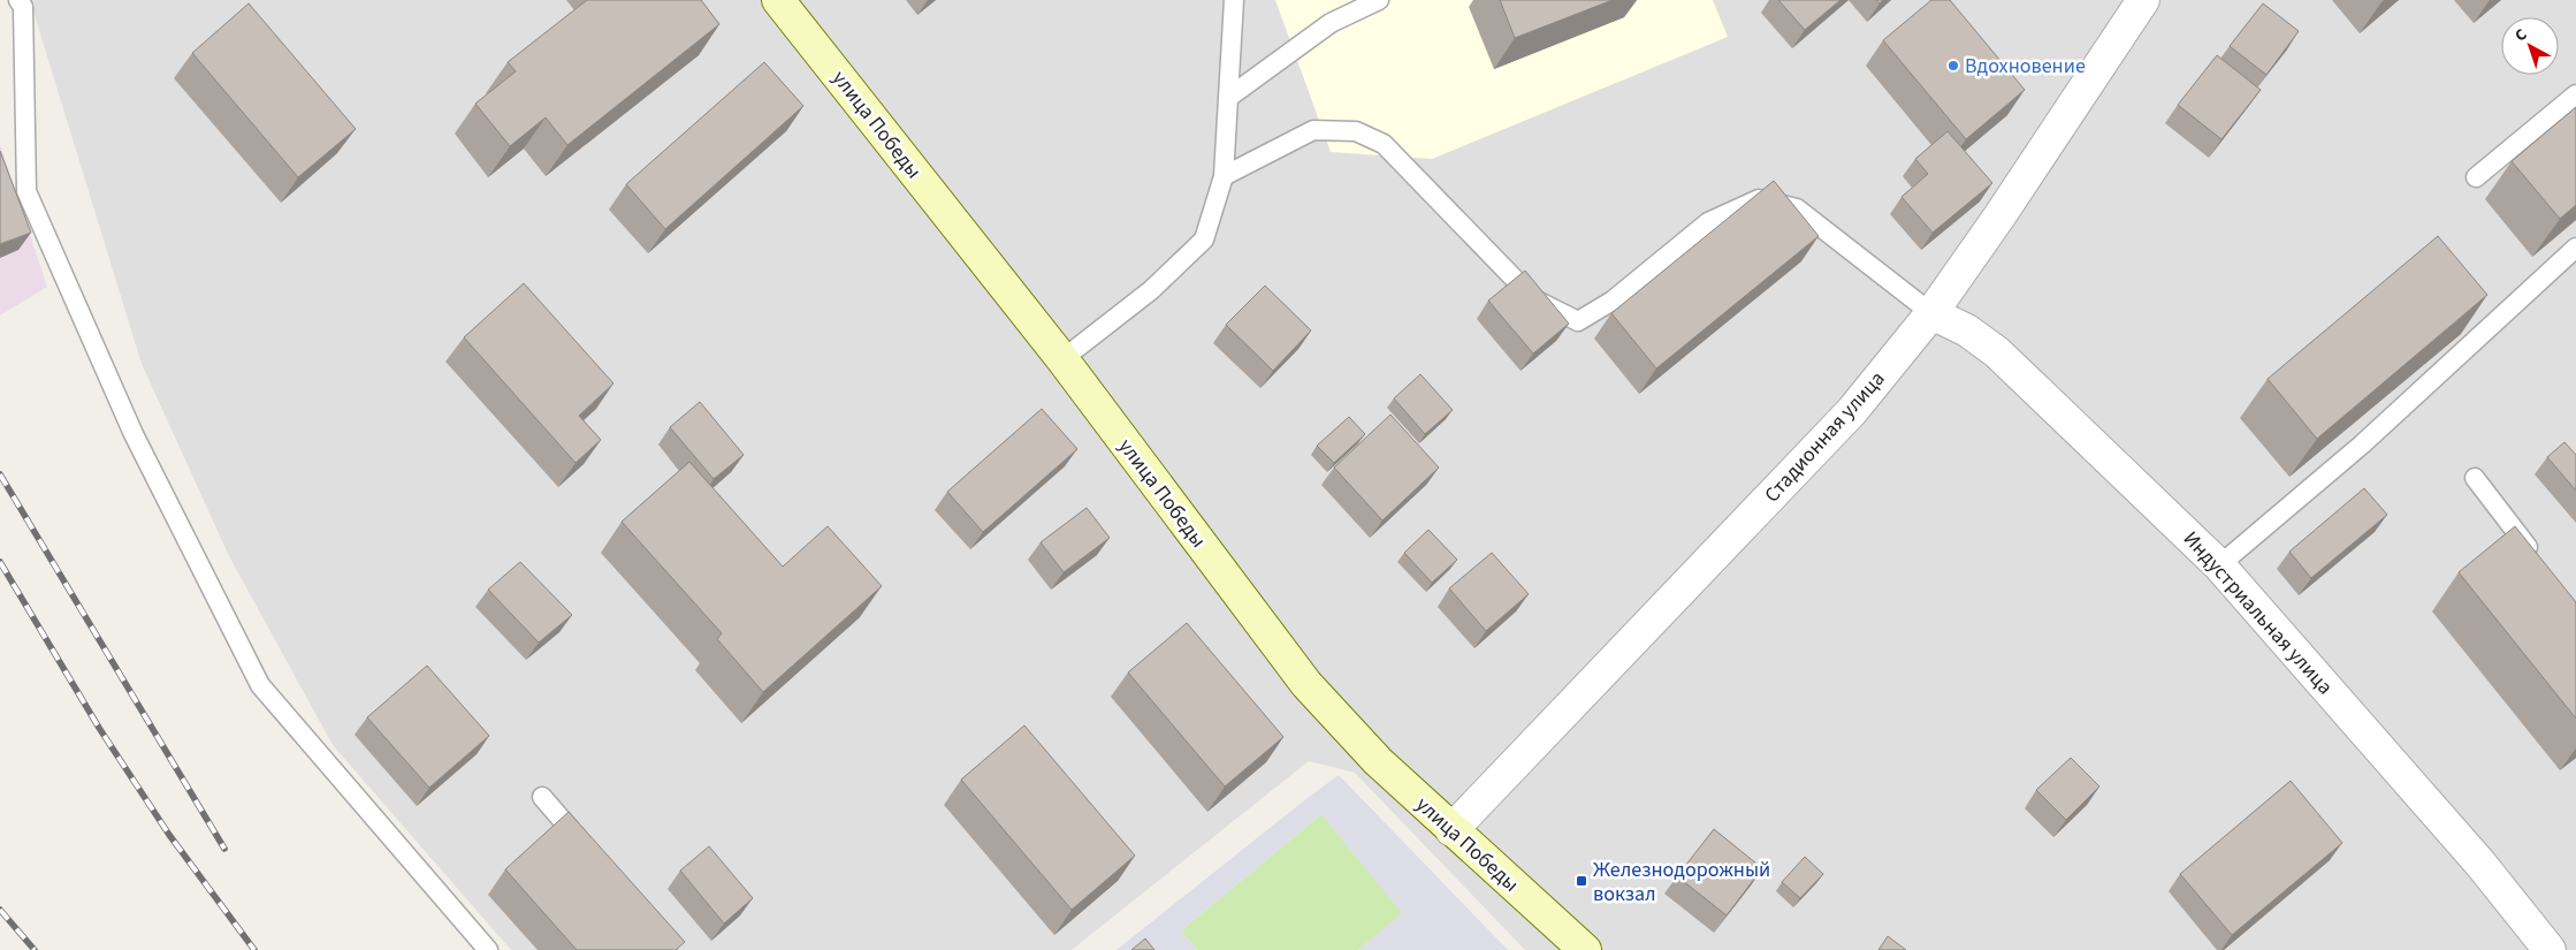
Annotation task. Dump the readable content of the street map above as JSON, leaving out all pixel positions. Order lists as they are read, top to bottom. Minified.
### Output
{"streets":{"street":["улица Победы","Стадионная улица","Индустриальная улица"]},"crossings":[["улица Победы","Стадионная улица"],["Стадионная улица","Индустриальная улица"]],"places":{"other":["Вдохновение"],"transit":["Железнодорожный вокзал"]},"north":"top left"}
